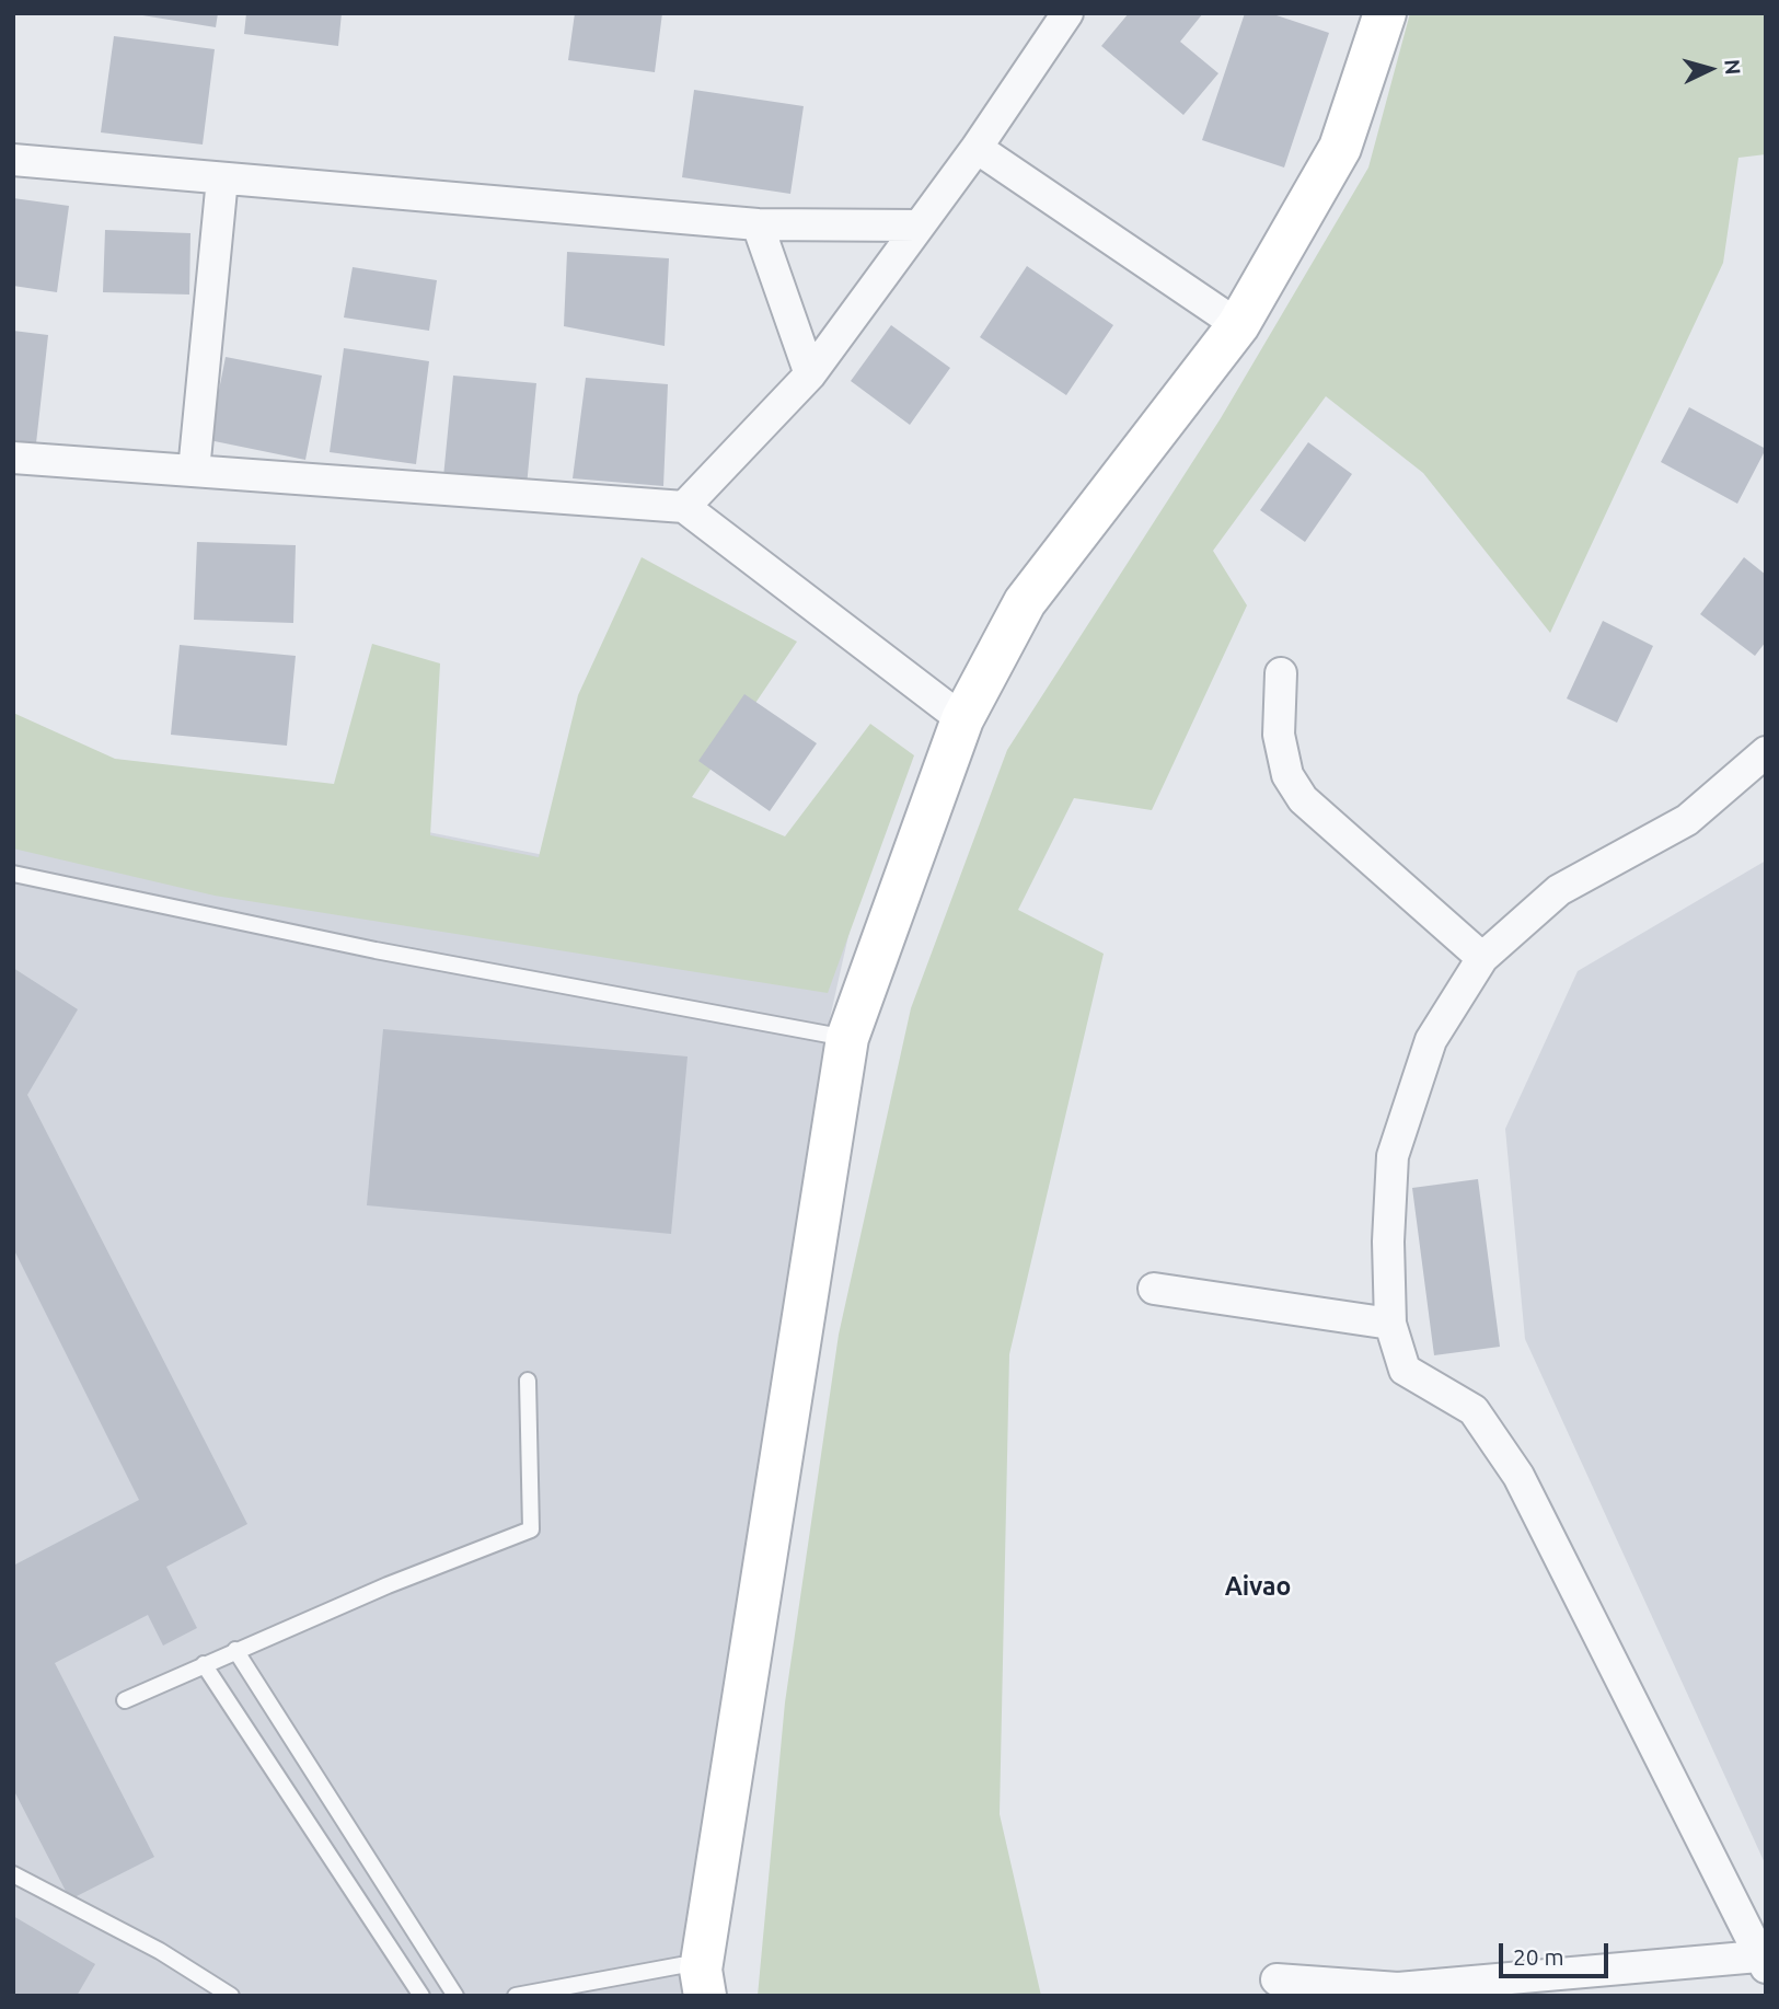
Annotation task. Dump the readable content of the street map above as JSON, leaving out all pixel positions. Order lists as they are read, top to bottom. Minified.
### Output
{"districts":["Aivao"],"scale_bar":"20 m","north":"right"}
